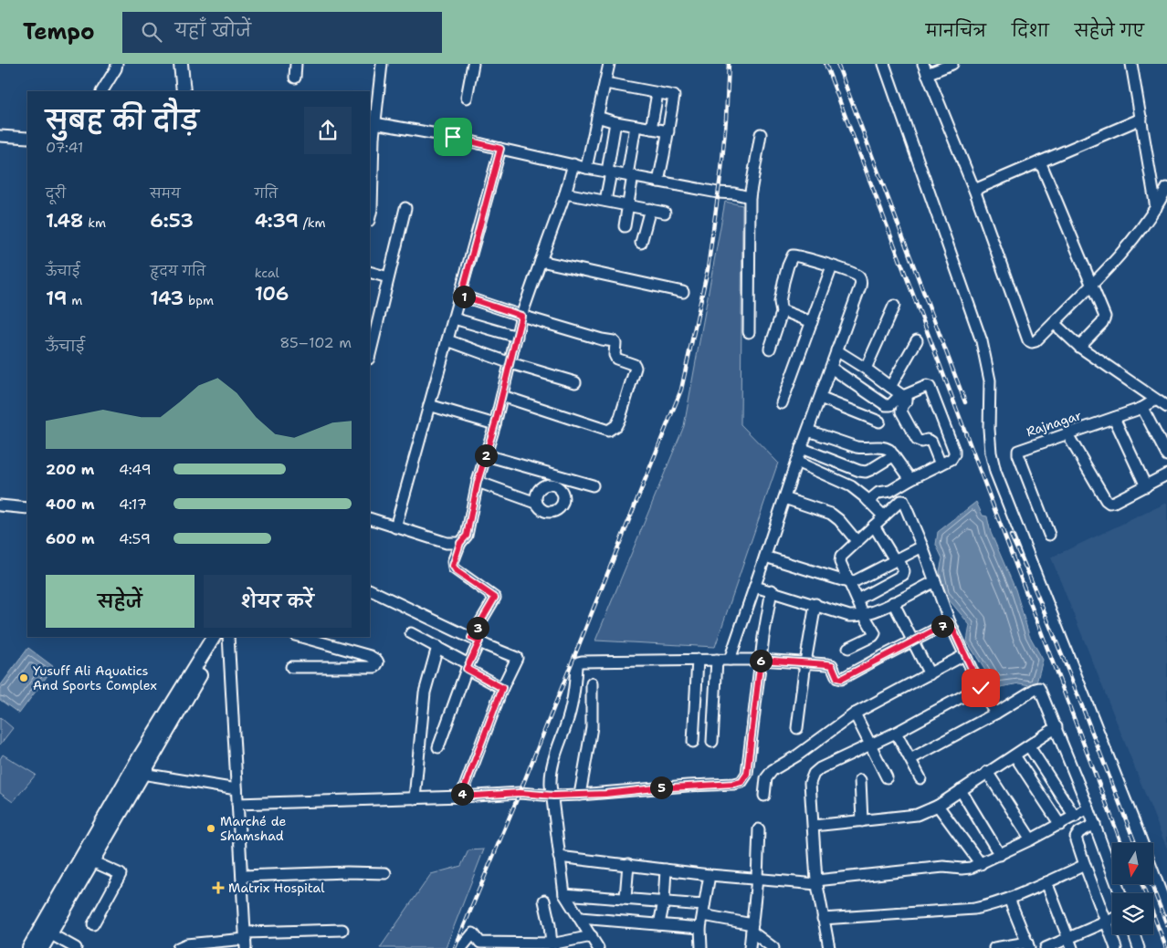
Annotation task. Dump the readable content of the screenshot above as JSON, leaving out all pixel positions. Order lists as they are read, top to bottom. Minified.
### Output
{"streets":{"street":["Rajnagar"]},"places":{"other":["Yusuff Ali Aquatics And Sports Complex","Marché de Shamshad"],"health":["Matrix Hospital"]},"north":"bottom","page":{"header":"Tempo","search":"यहाँ खोजें","nav":["मानचित्र","दिशा","सहेजे गए"],"heading":["सुबह की दौड़","07:41"],"stats":[["दूरी","1.48 km"],["समय","6:53"],["गति","4:39 /km"],["ऊँचाई","19 m"],["हृदय गति","143 bpm"],["kcal","106"]],"pins":["1","2","7","3","6","5","4"],"chart":["ऊँचाई","85–102 m"],"list":[{"name":"200 m","note":"4:49"},{"name":"400 m","note":"4:17"},{"name":"600 m","note":"4:59"}],"buttons":["सहेजें","शेयर करें"]}}
